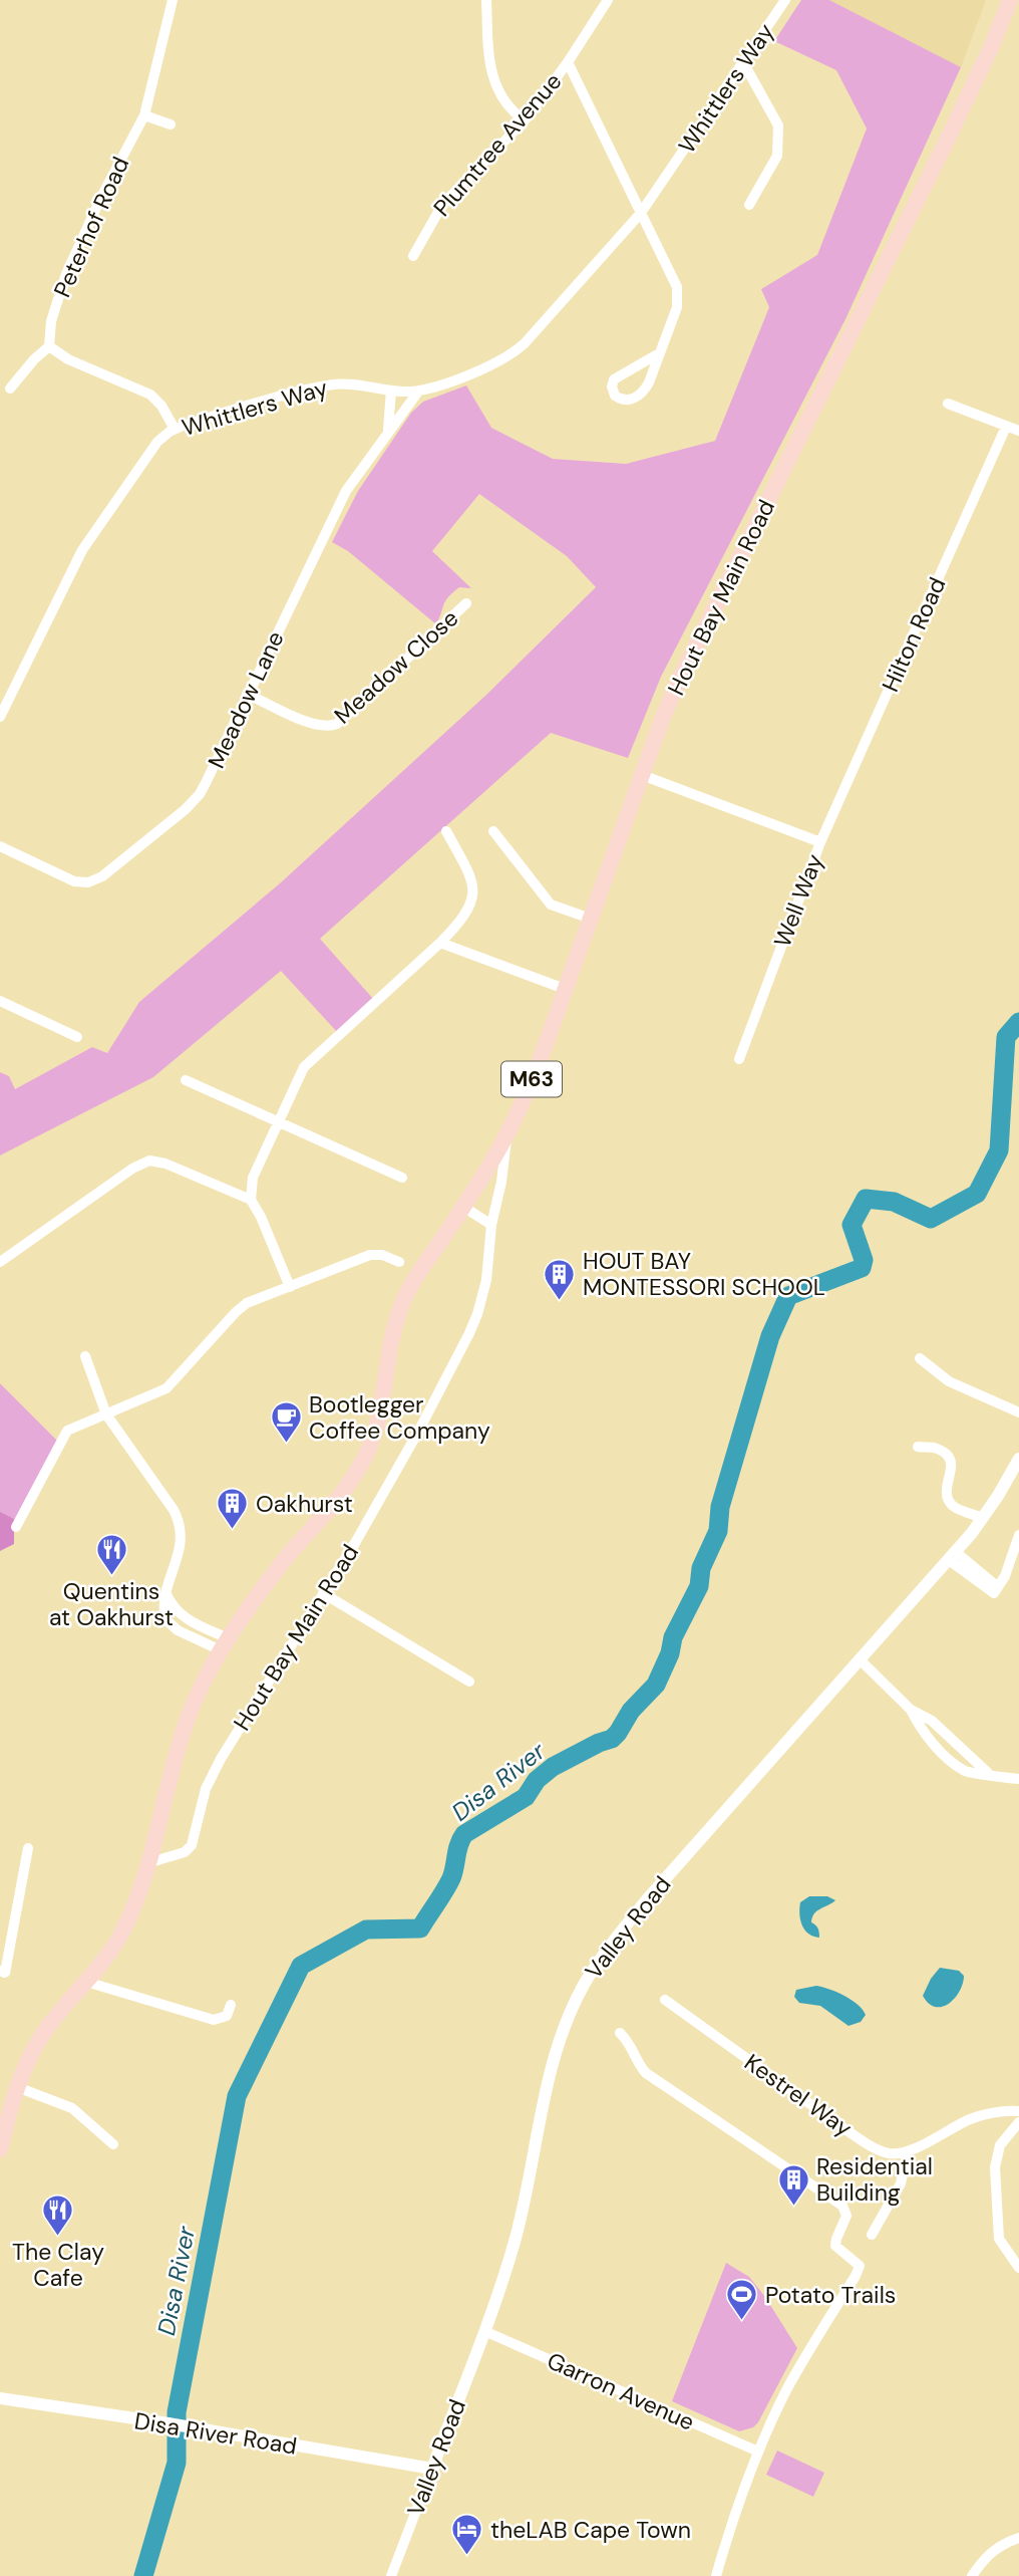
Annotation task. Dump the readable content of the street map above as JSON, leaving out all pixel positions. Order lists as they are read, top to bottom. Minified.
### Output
{"streets":{"main road":["Hout Bay Main Road","M63"],"street":["Whittlers Way","Plumtree Avenue","Peterhof Road","Hilton Road","Meadow Close","Meadow Lane","Well Way","Valley Road","Kestrel Way","Garron Avenue","Disa River Road"]},"crossings":[["Whittlers Way","Meadow Lane"],["Hout Bay Main Road","Well Way"],["Hilton Road","Well Way"],["Meadow Close","Meadow Lane"],["Valley Road","Garron Avenue"],["Valley Road","Disa River Road"]],"water":["Disa River"],"places":{"building":["HOUT BAY MONTESSORI SCHOOL","Oakhurst","Residential Building"],"cafe":["Bootlegger Coffee Company"],"restaurant":["Quentins at Oakhurst","The Clay Cafe"],"sports":["Potato Trails"],"hotel":["theLAB Cape Town"]}}
